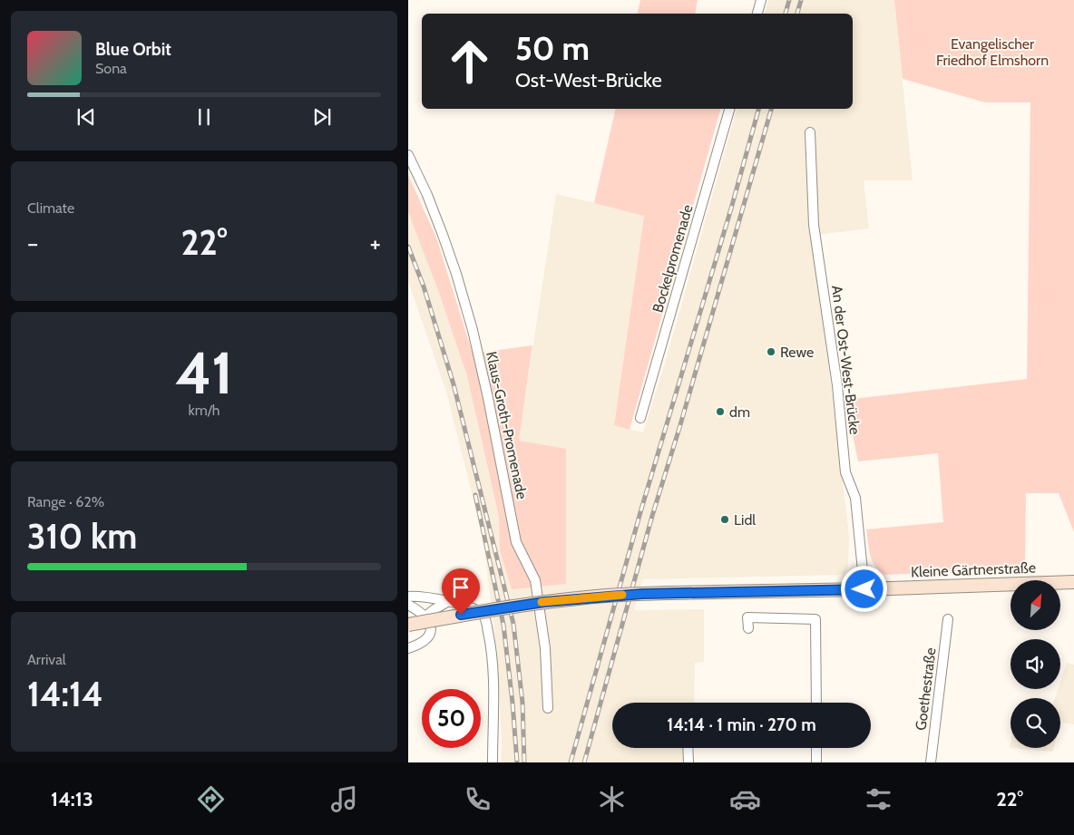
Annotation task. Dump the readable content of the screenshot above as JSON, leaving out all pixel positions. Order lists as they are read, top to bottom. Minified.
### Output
{"streets":{"main road":["Kleine Gärtnerstraße"],"street":["Bockelpromenade","An der Ost-West-Brücke","Klaus-Groth-Promenade","Goethestraße"]},"crossings":[["An der Ost-West-Brücke","Kleine Gärtnerstraße"]],"parks":["Evangelischer Friedhof Elmshorn"],"places":["Rewe","dm","Lidl"],"north":"top right","page":{"turn":["50 m","Ost-West-Brücke"],"song":["Blue Orbit","Sona"],"tile":["Climate",["41","km/h"],["Range · 62%","310 km"],["Arrival","14:14"]],"heat":["−","22°","+"],"limit":"50","trip":"14:14 · 1 min · 270 m","tabs":["14:13","22°"]}}
